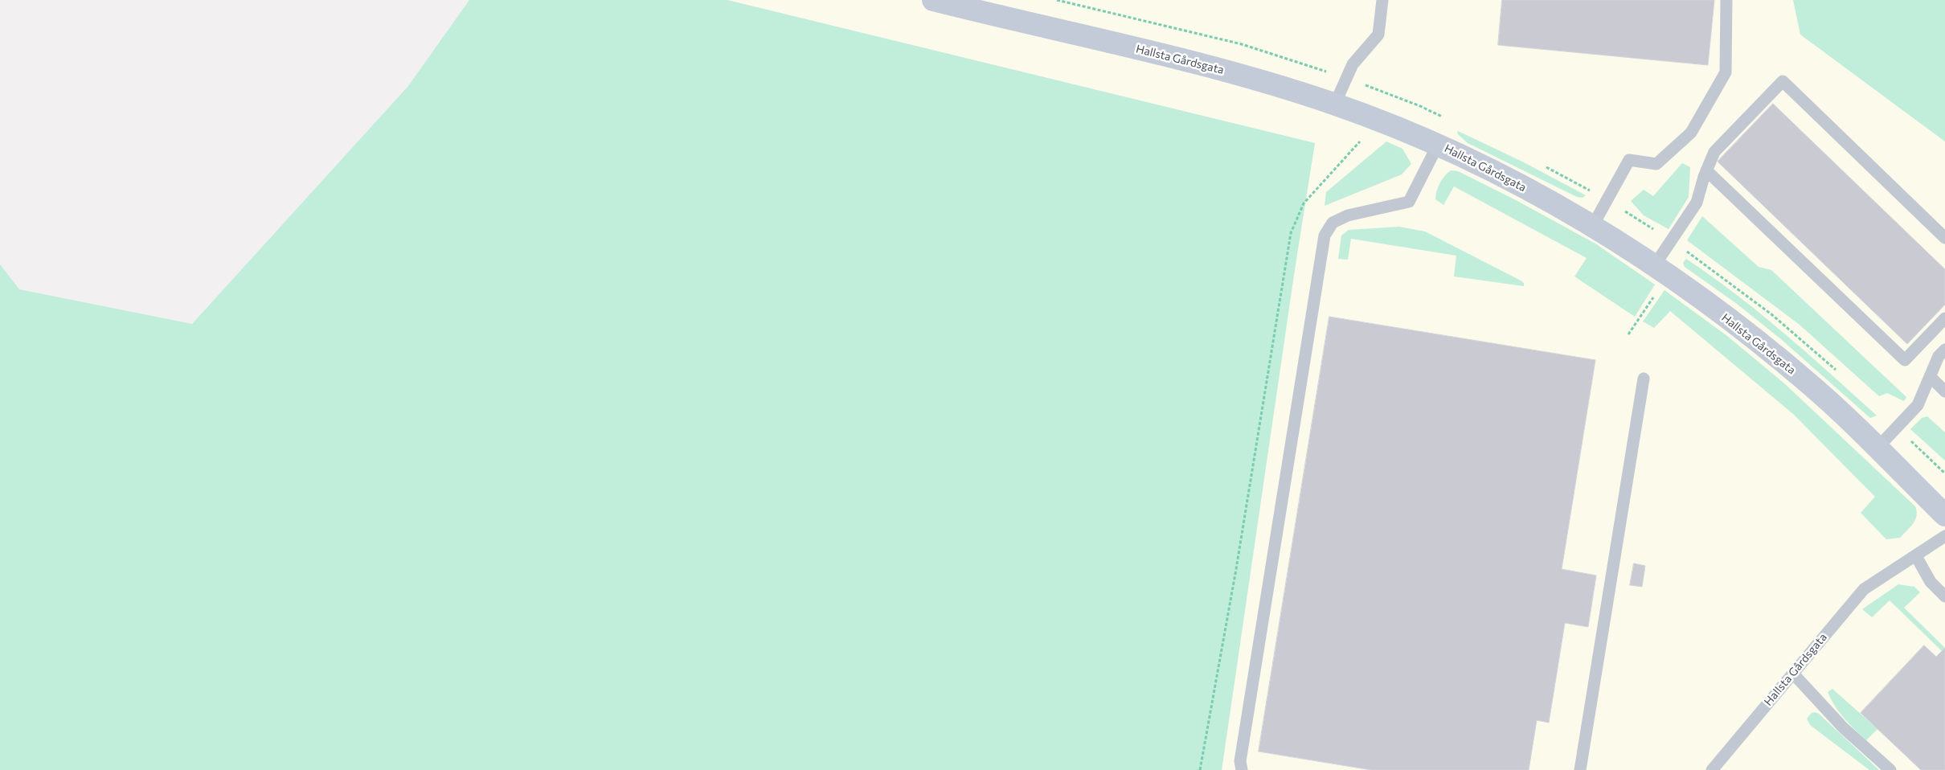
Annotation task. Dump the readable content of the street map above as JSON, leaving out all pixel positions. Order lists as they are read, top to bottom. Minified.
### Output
{"streets":{"street":["Hallsta Gårdsgata"]}}
